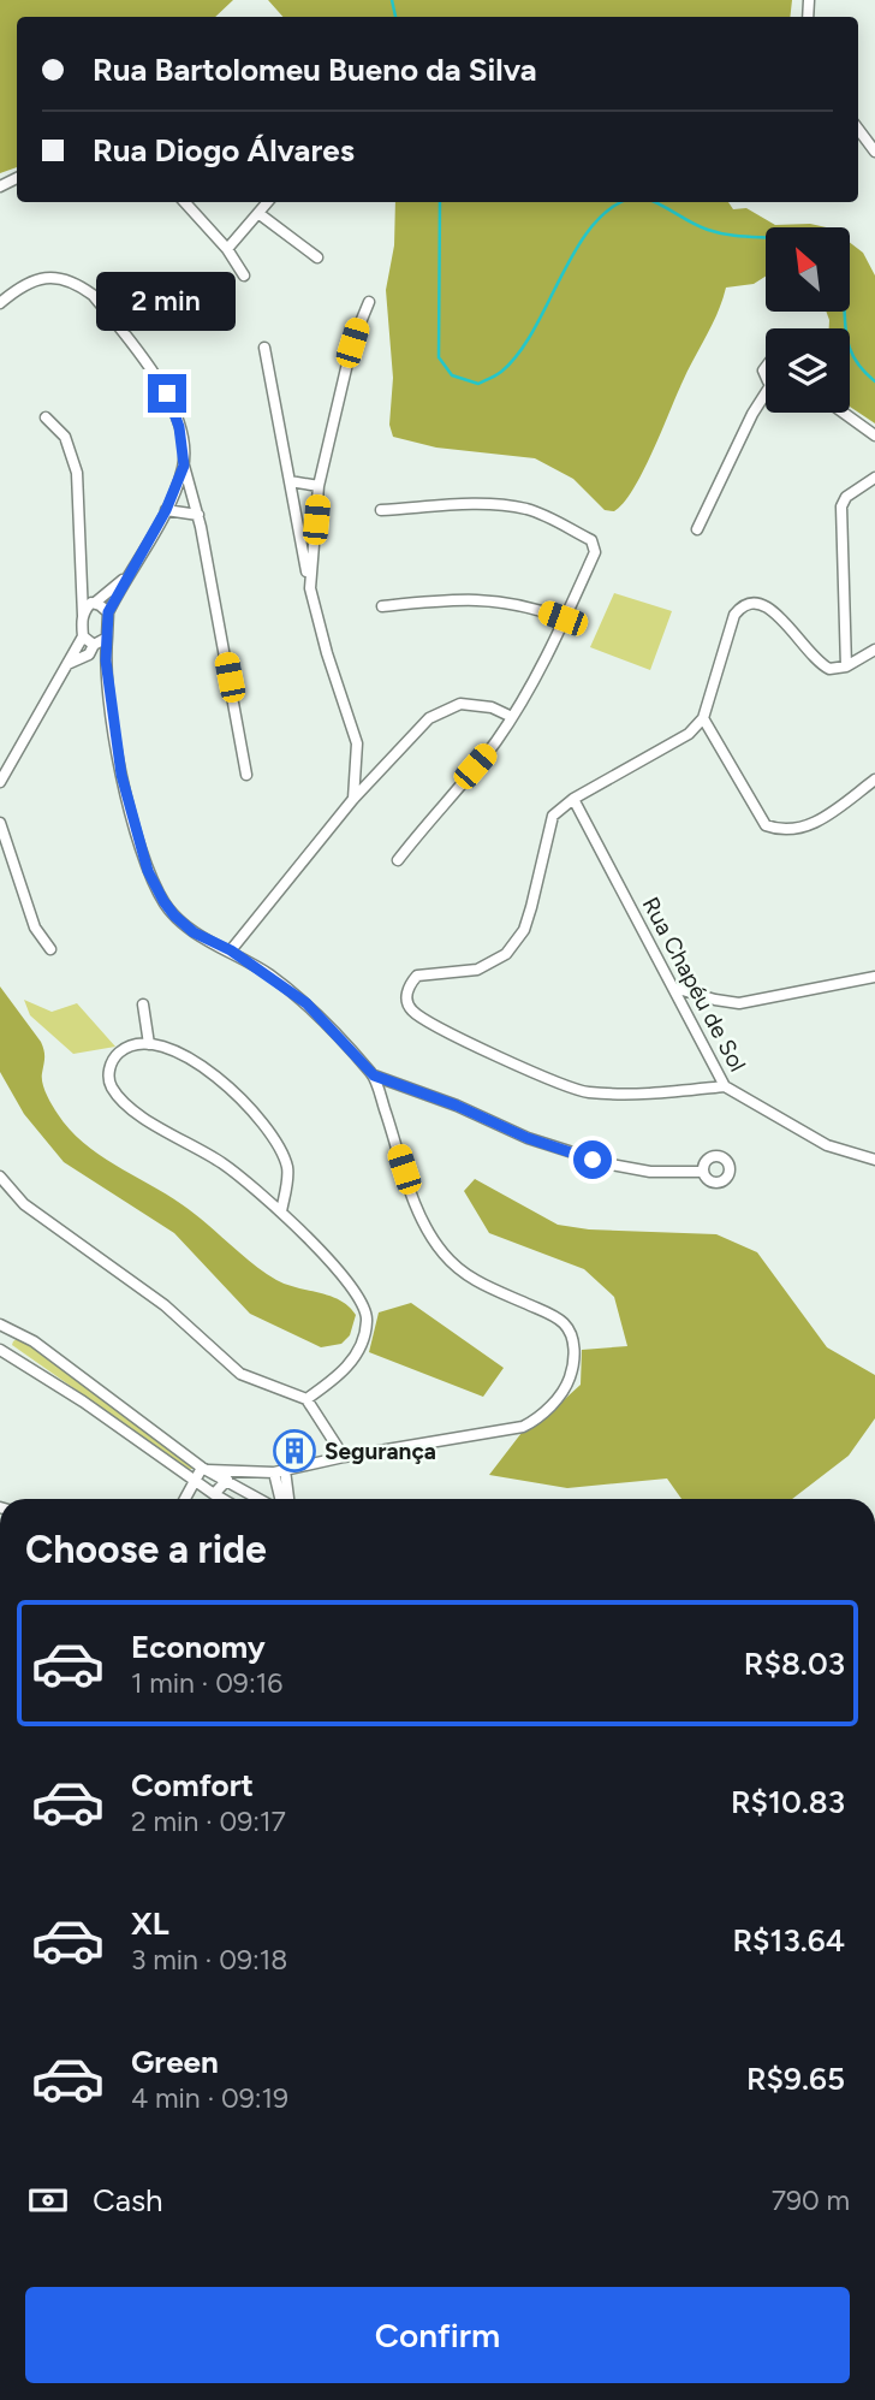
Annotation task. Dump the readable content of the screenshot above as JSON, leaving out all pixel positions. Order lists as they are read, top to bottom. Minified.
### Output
{"streets":{"street":["Rua Chapéu de Sol"]},"places":{"building":["Segurança"]},"north":"top left","page":{"banner":["Rua Bartolomeu Bueno da Silva","Rua Diogo Álvares"],"bubble":"2 min","heading":"Choose a ride","list":[{"name":"Economy","note":"1 min · 09:16","value":"R$8.03"},{"name":"Comfort","note":"2 min · 09:17","value":"R$10.83"},{"name":"XL","note":"3 min · 09:18","value":"R$13.64"},{"name":"Green","note":"4 min · 09:19","value":"R$9.65"}],"pay":["Cash","790 m"],"buttons":"Confirm"}}
